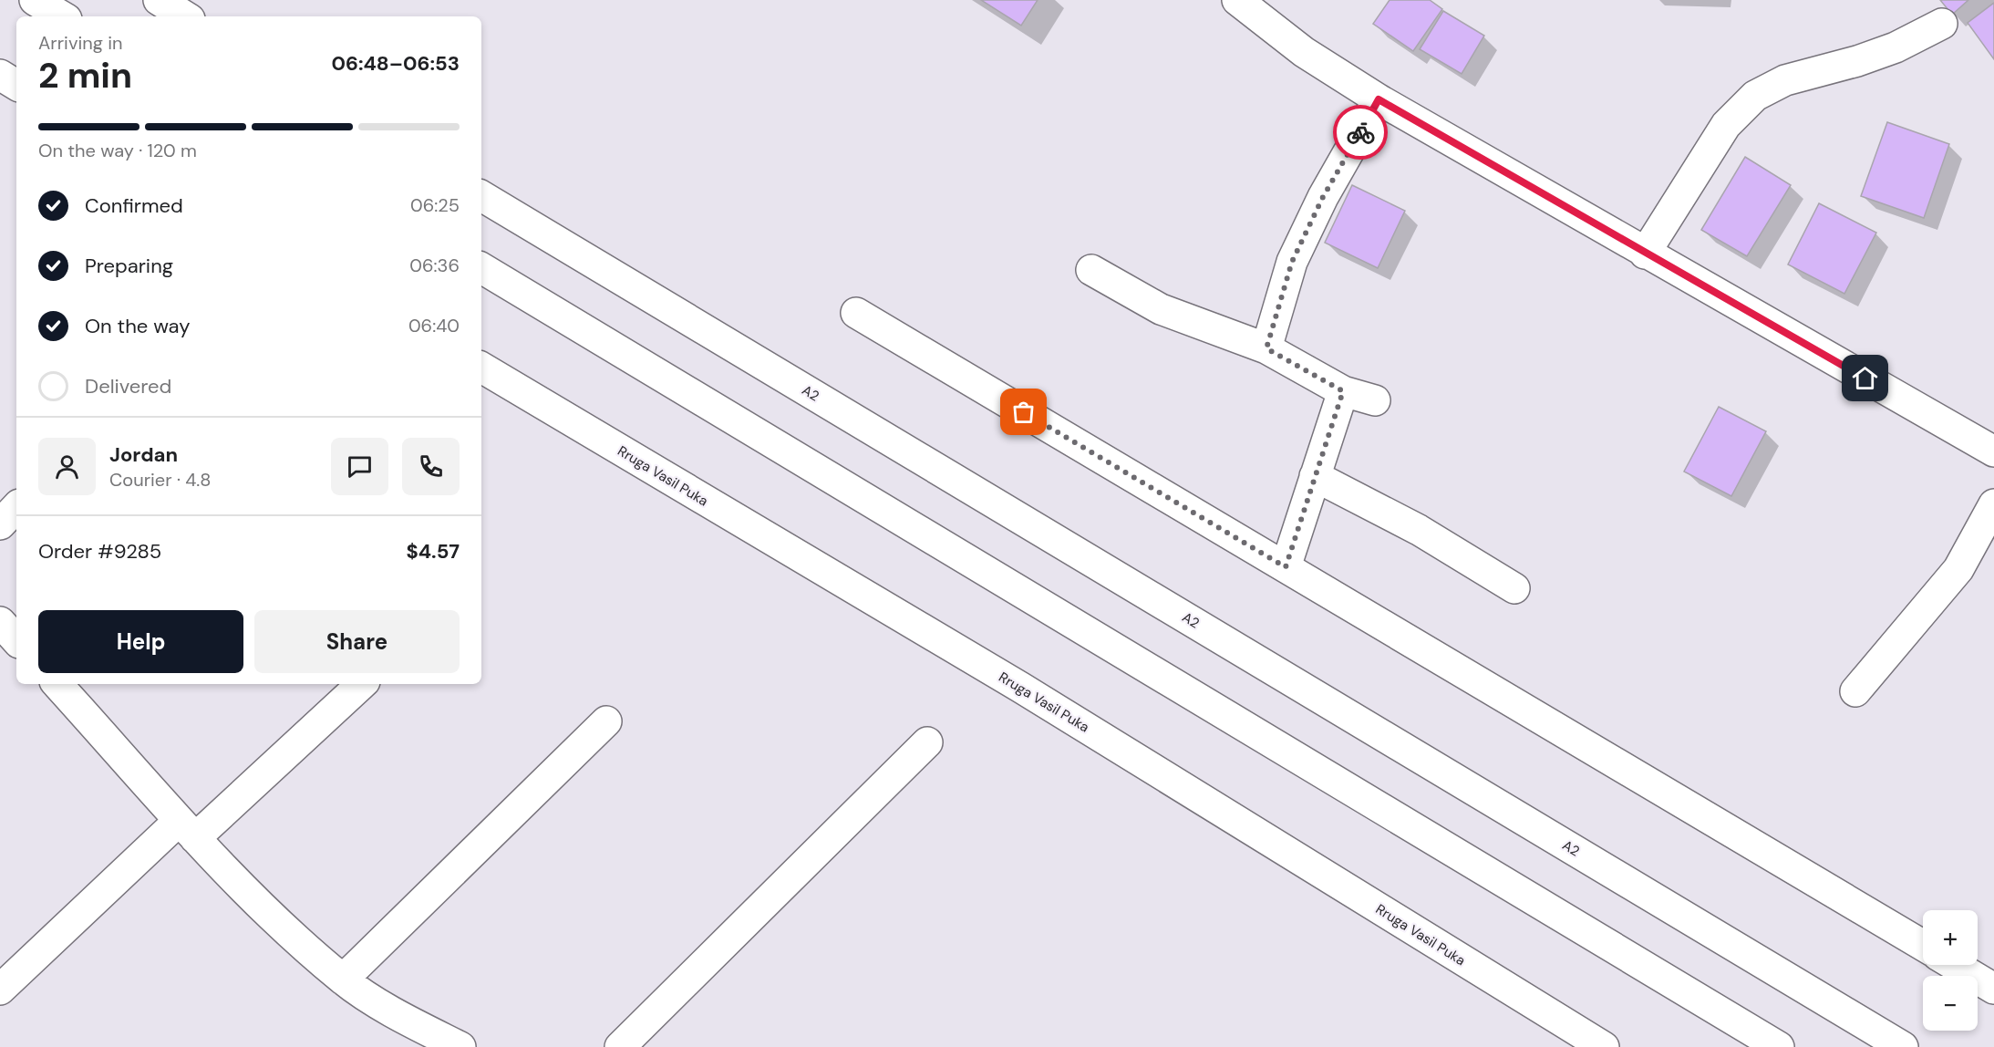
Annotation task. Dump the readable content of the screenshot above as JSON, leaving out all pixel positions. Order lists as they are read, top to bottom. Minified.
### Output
{"streets":{"street":["A2","Rruga Vasil Puka"]},"page":{"heading":["2 min","Arriving in","06:48–06:53"],"panel":["Jordan","Courier · 4.8","Order #9285","$4.57"],"bar":"On the way · 120 m","list":[["Confirmed","06:25"],["Preparing","06:36"],["On the way","06:40"],"Delivered"],"buttons":["Help","Share"],"map_buttons":["+","−"]}}
